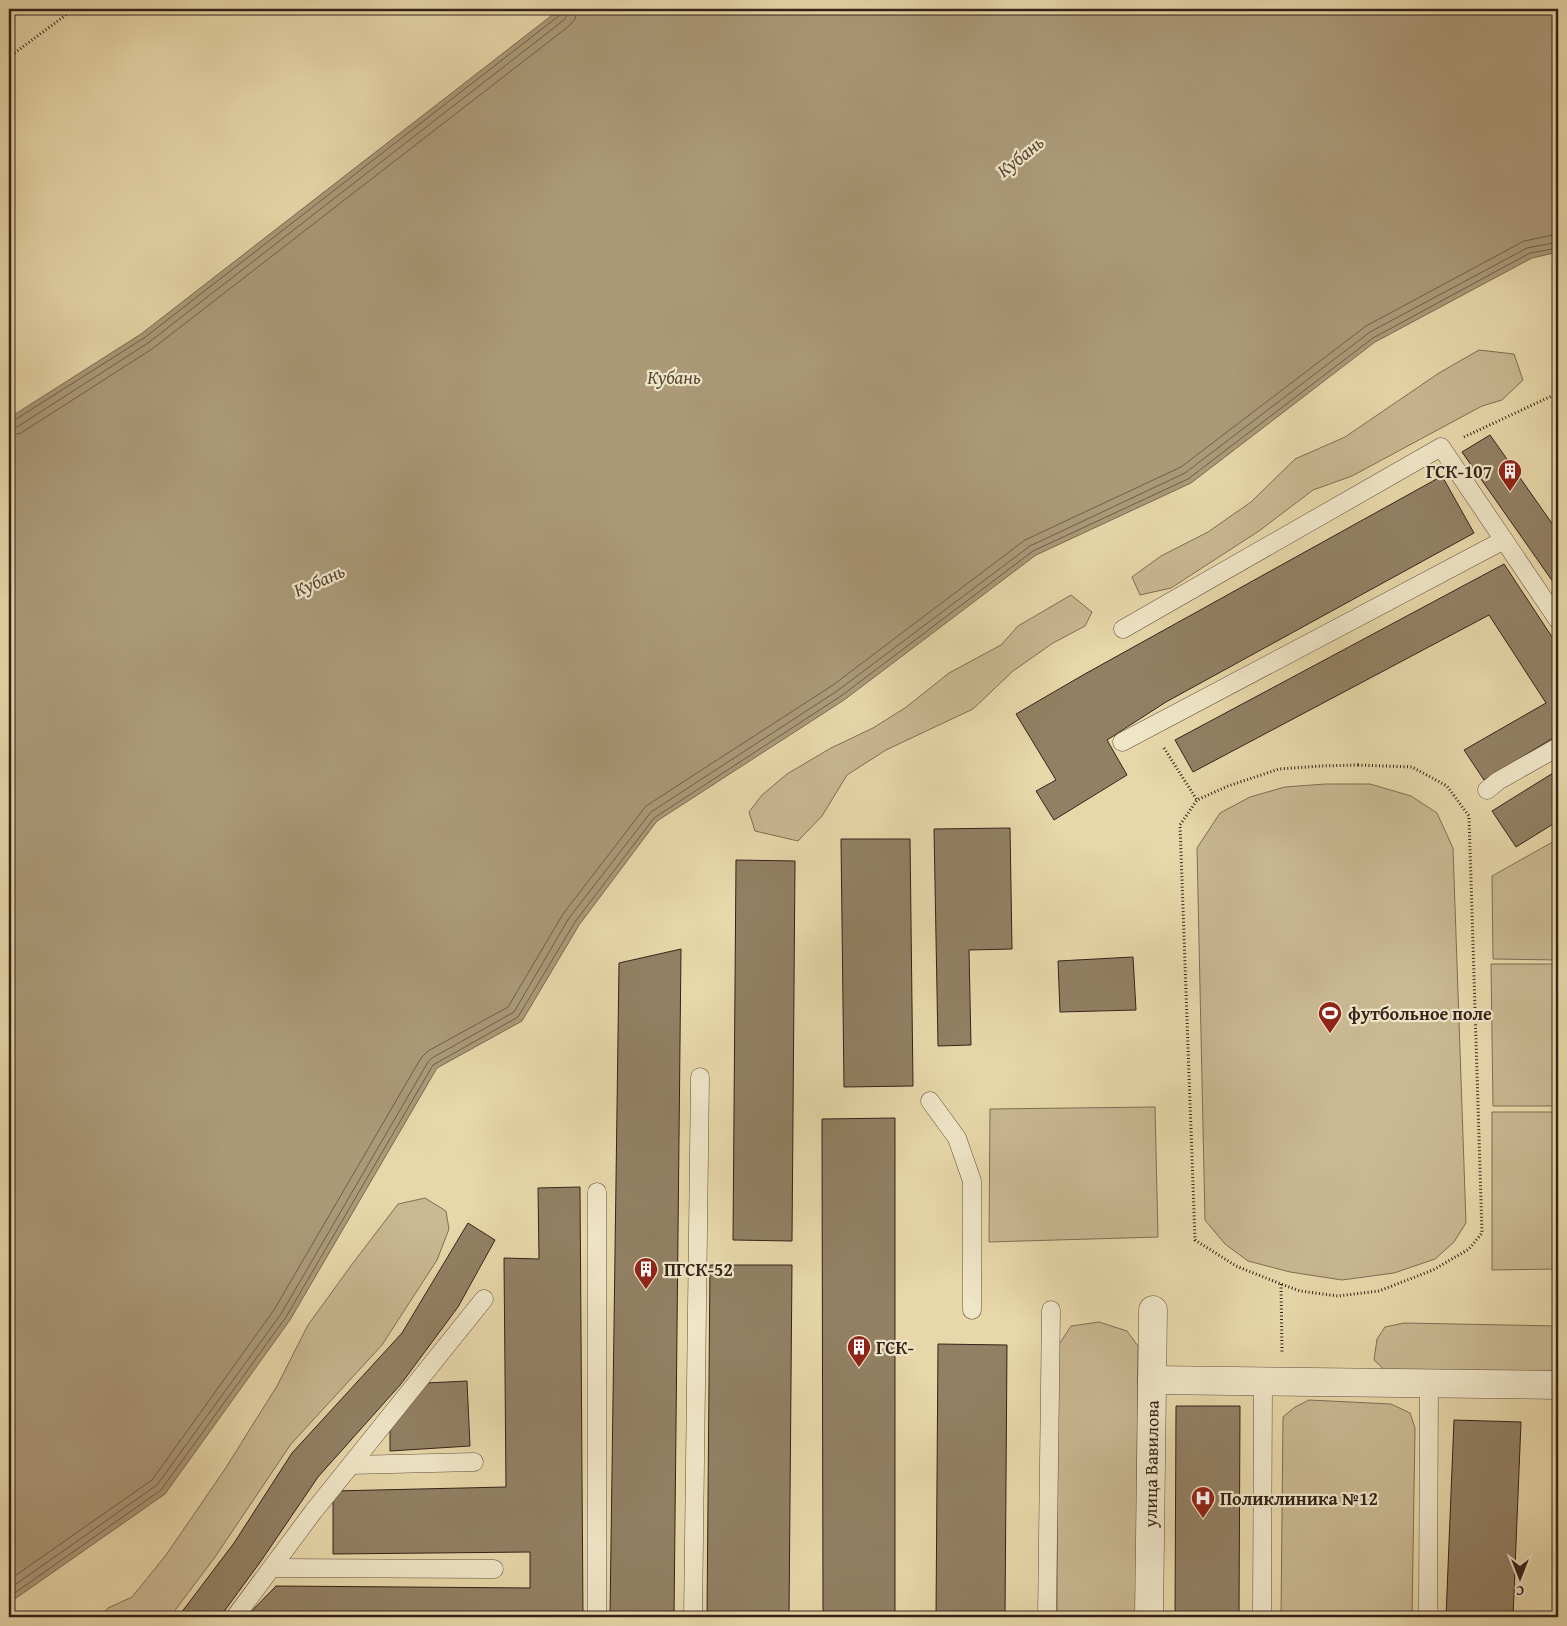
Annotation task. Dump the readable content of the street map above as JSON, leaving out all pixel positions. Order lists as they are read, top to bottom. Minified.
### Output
{"streets":{"street":["улица Вавилова"]},"water":["Кубань"],"places":{"building":["ГСК-107","ПГСК-52","ГСК-"],"sports":["футбольное поле"],"hospital":["Поликлиника №12"]},"north":"bottom"}
